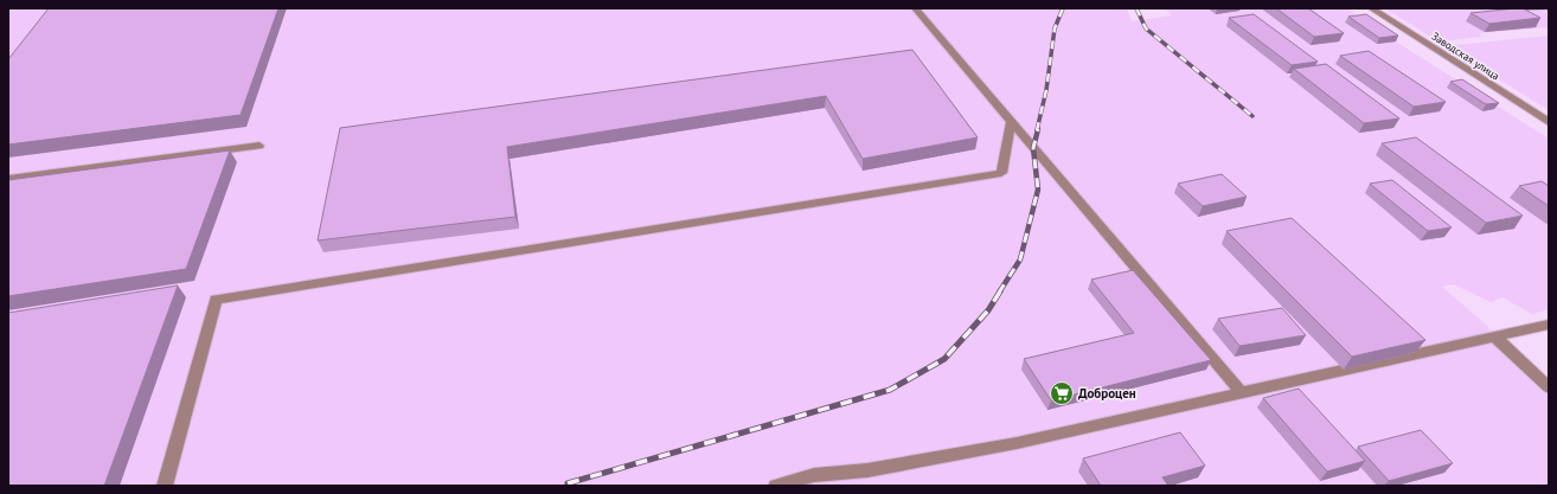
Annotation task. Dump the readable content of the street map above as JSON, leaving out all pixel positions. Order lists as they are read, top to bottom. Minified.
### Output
{"streets":{"street":["Заводская улица"]},"places":{"supermarket":["Доброцен"]}}
